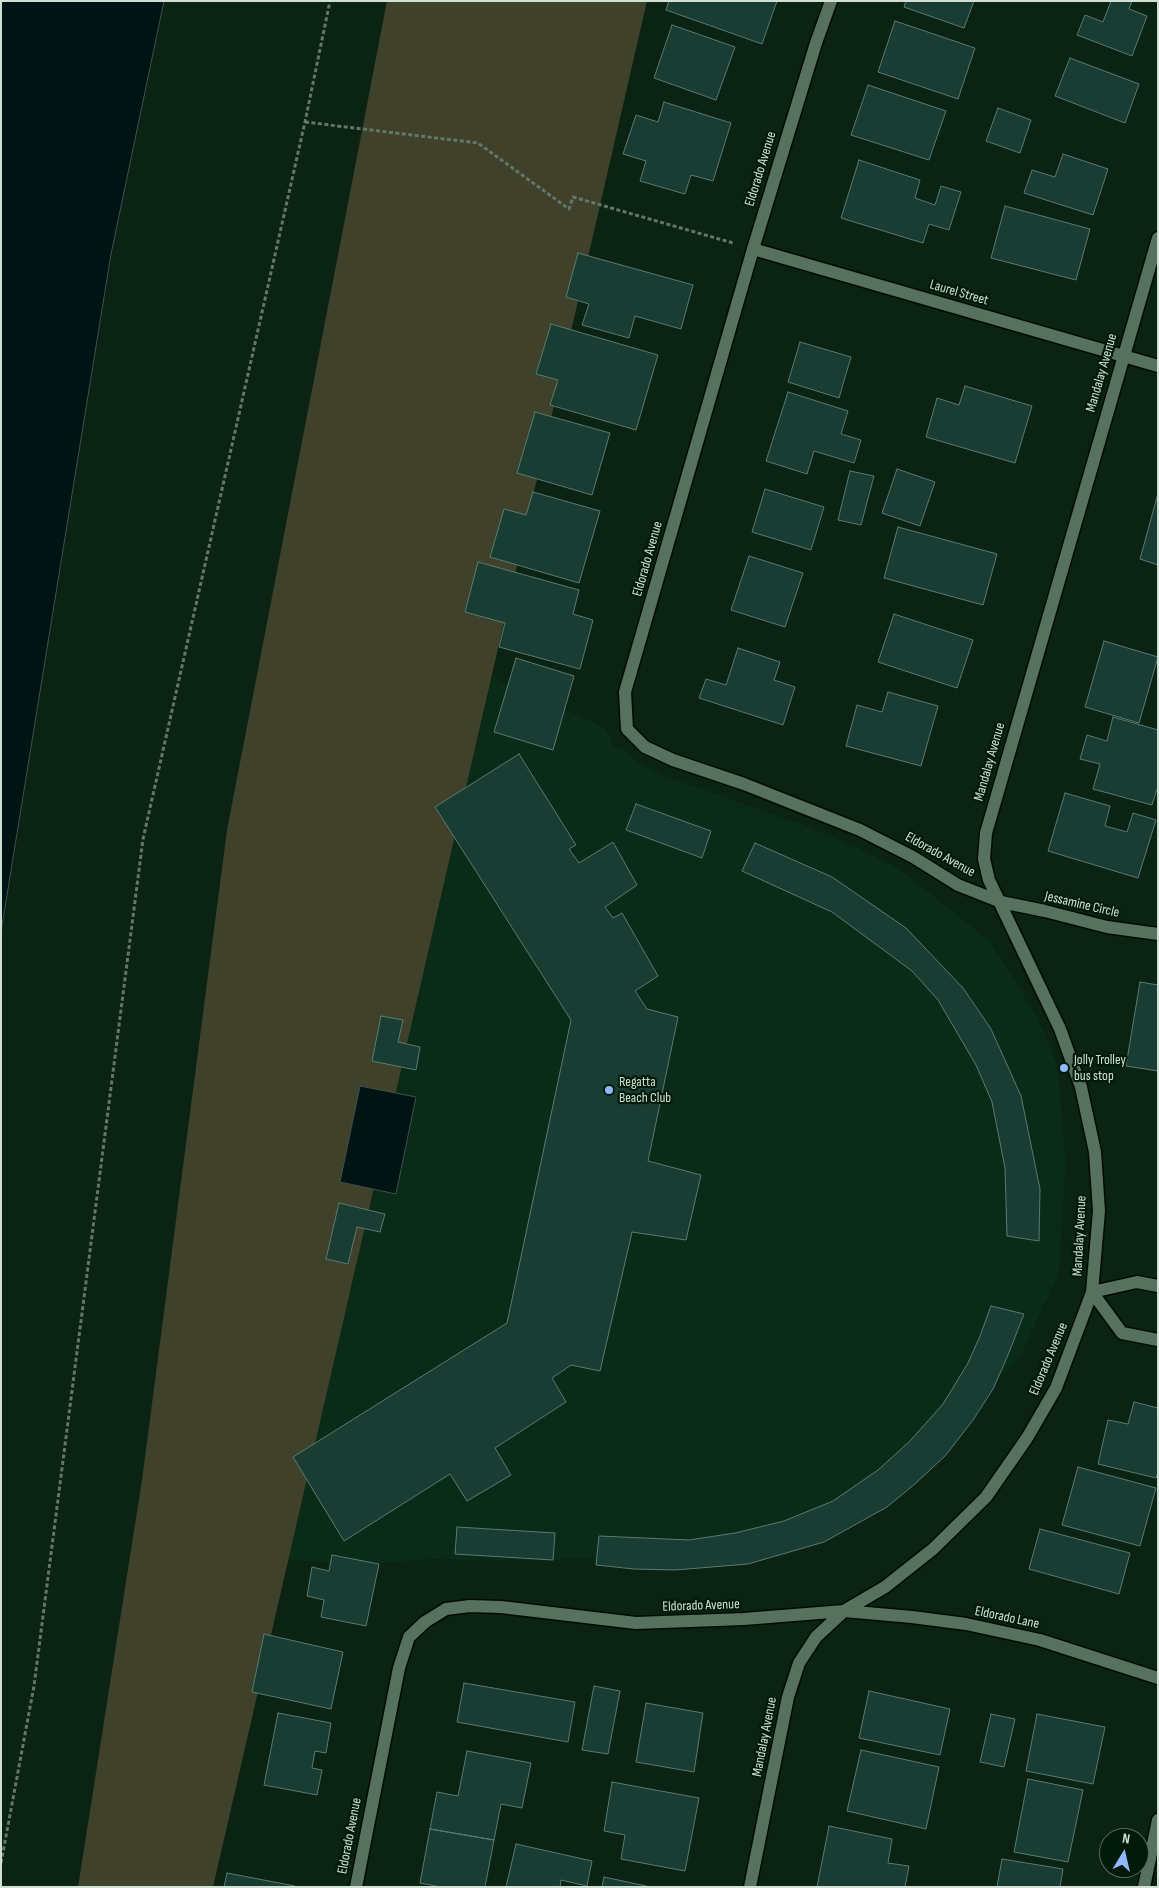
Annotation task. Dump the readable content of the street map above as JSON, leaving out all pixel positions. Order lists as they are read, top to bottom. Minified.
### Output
{"streets":{"street":["Eldorado Avenue","Laurel Street","Mandalay Avenue","Jessamine Circle","Eldorado Lane"]},"crossings":[["Eldorado Avenue","Laurel Street"],["Eldorado Avenue","Mandalay Avenue"],["Eldorado Avenue","Jessamine Circle"],["Eldorado Avenue","Eldorado Lane"],["Laurel Street","Mandalay Avenue"],["Mandalay Avenue","Jessamine Circle"],["Mandalay Avenue","Eldorado Lane"]],"places":["Jolly Trolley bus stop","Regatta Beach Club"],"north":"top"}
